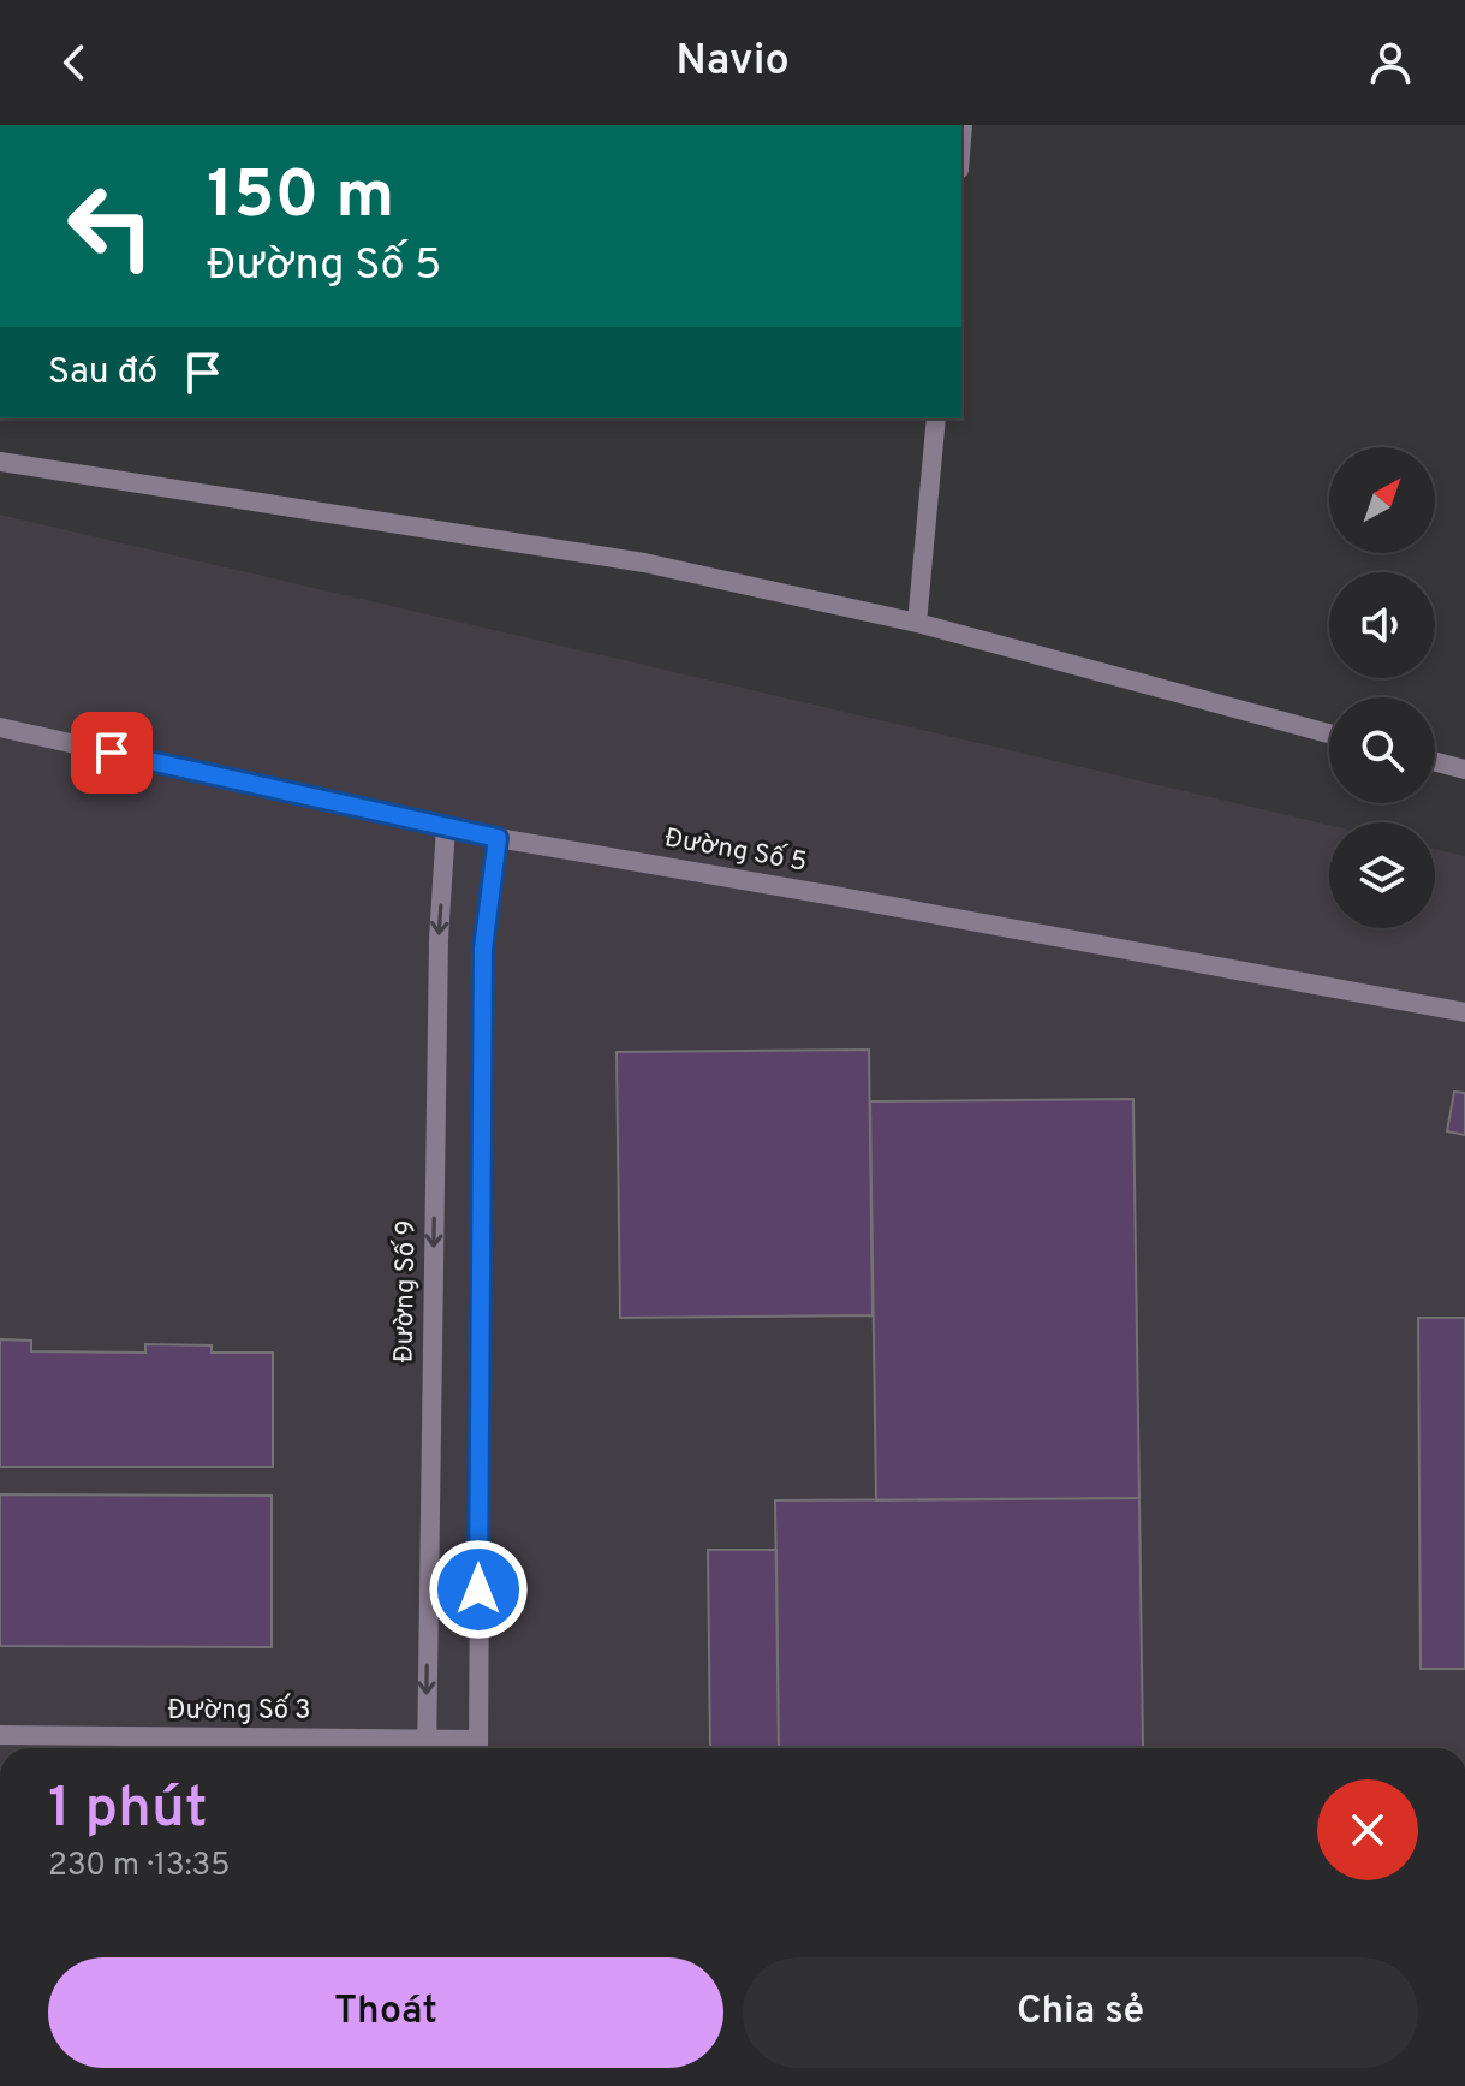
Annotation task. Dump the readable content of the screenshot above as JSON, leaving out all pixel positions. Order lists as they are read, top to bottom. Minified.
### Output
{"streets":{"street":["Đường Số 5","Đường Số 9","Đường Số 3"]},"crossings":[["Đường Số 5","Đường Số 9"],["Đường Số 9","Đường Số 3"]],"north":"top right","page":{"header":"Navio","turn":["150 m","Đường Số 5"],"then":"Sau đó","heading":["1 phút","230 m · 13:35"],"buttons":["Thoát","Chia sẻ"]}}
